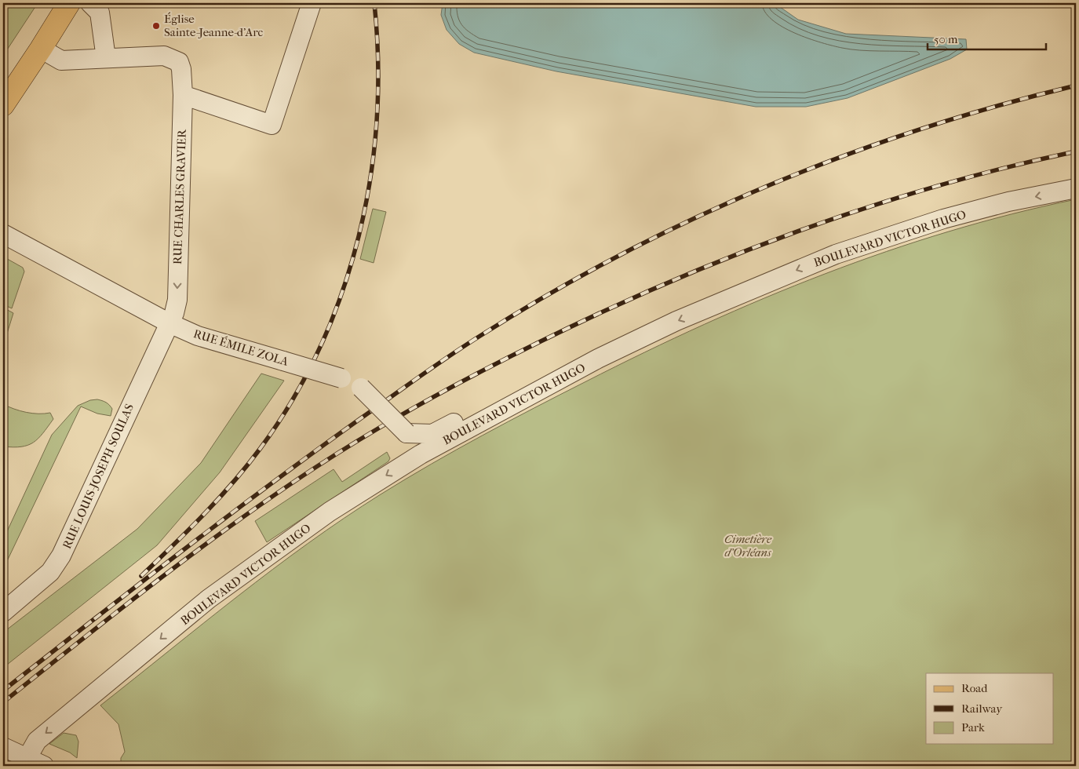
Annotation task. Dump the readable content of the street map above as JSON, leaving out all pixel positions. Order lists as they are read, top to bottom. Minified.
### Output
{"streets":{"street":["RUE CHARLES GRAVIER","BOULEVARD VICTOR HUGO","RUE ÉMILE ZOLA","RUE LOUIS-JOSEPH SOULAS"]},"crossings":[["RUE CHARLES GRAVIER","RUE ÉMILE ZOLA"],["RUE CHARLES GRAVIER","RUE LOUIS-JOSEPH SOULAS"],["BOULEVARD VICTOR HUGO","RUE ÉMILE ZOLA"],["RUE ÉMILE ZOLA","RUE LOUIS-JOSEPH SOULAS"]],"one_way":["RUE CHARLES GRAVIER","BOULEVARD VICTOR HUGO"],"parks":["Cimetière d'Orléans"],"places":["Église Sainte-Jeanne-d'Arc"],"legend":["Road","Railway","Park"],"scale_bar":"50 m"}
